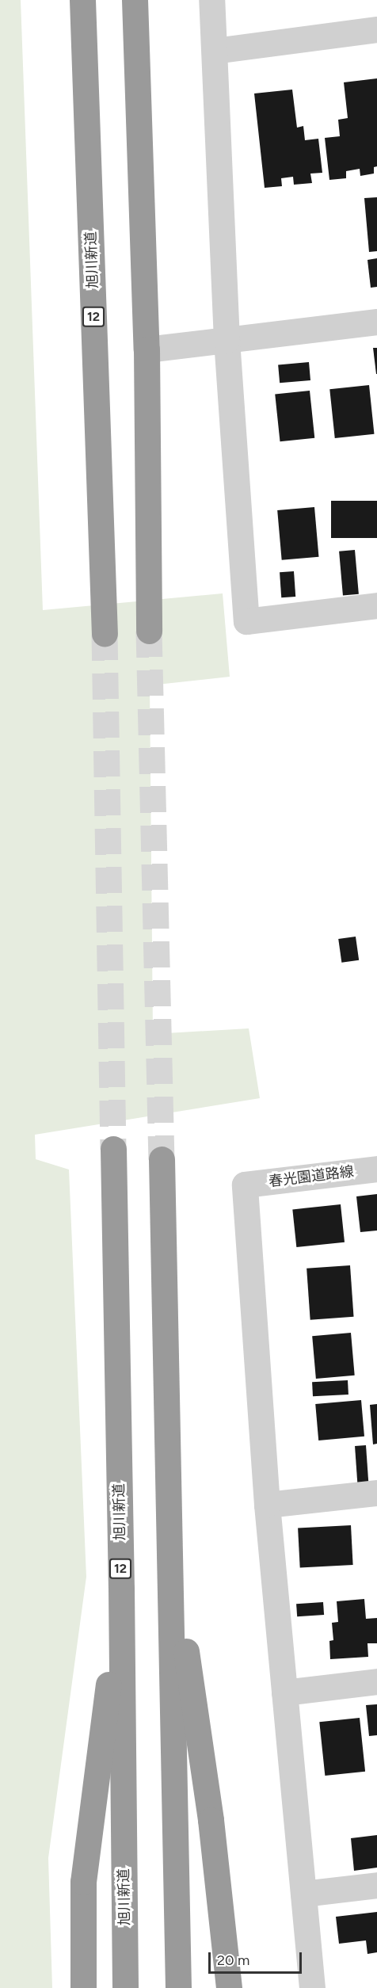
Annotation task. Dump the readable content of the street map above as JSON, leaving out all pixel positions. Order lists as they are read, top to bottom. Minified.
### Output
{"streets":{"highway":["旭川新道","12"],"street":["春光園道路線"]},"crossings":[["旭川新道","12"]],"scale_bar":"20 m"}
